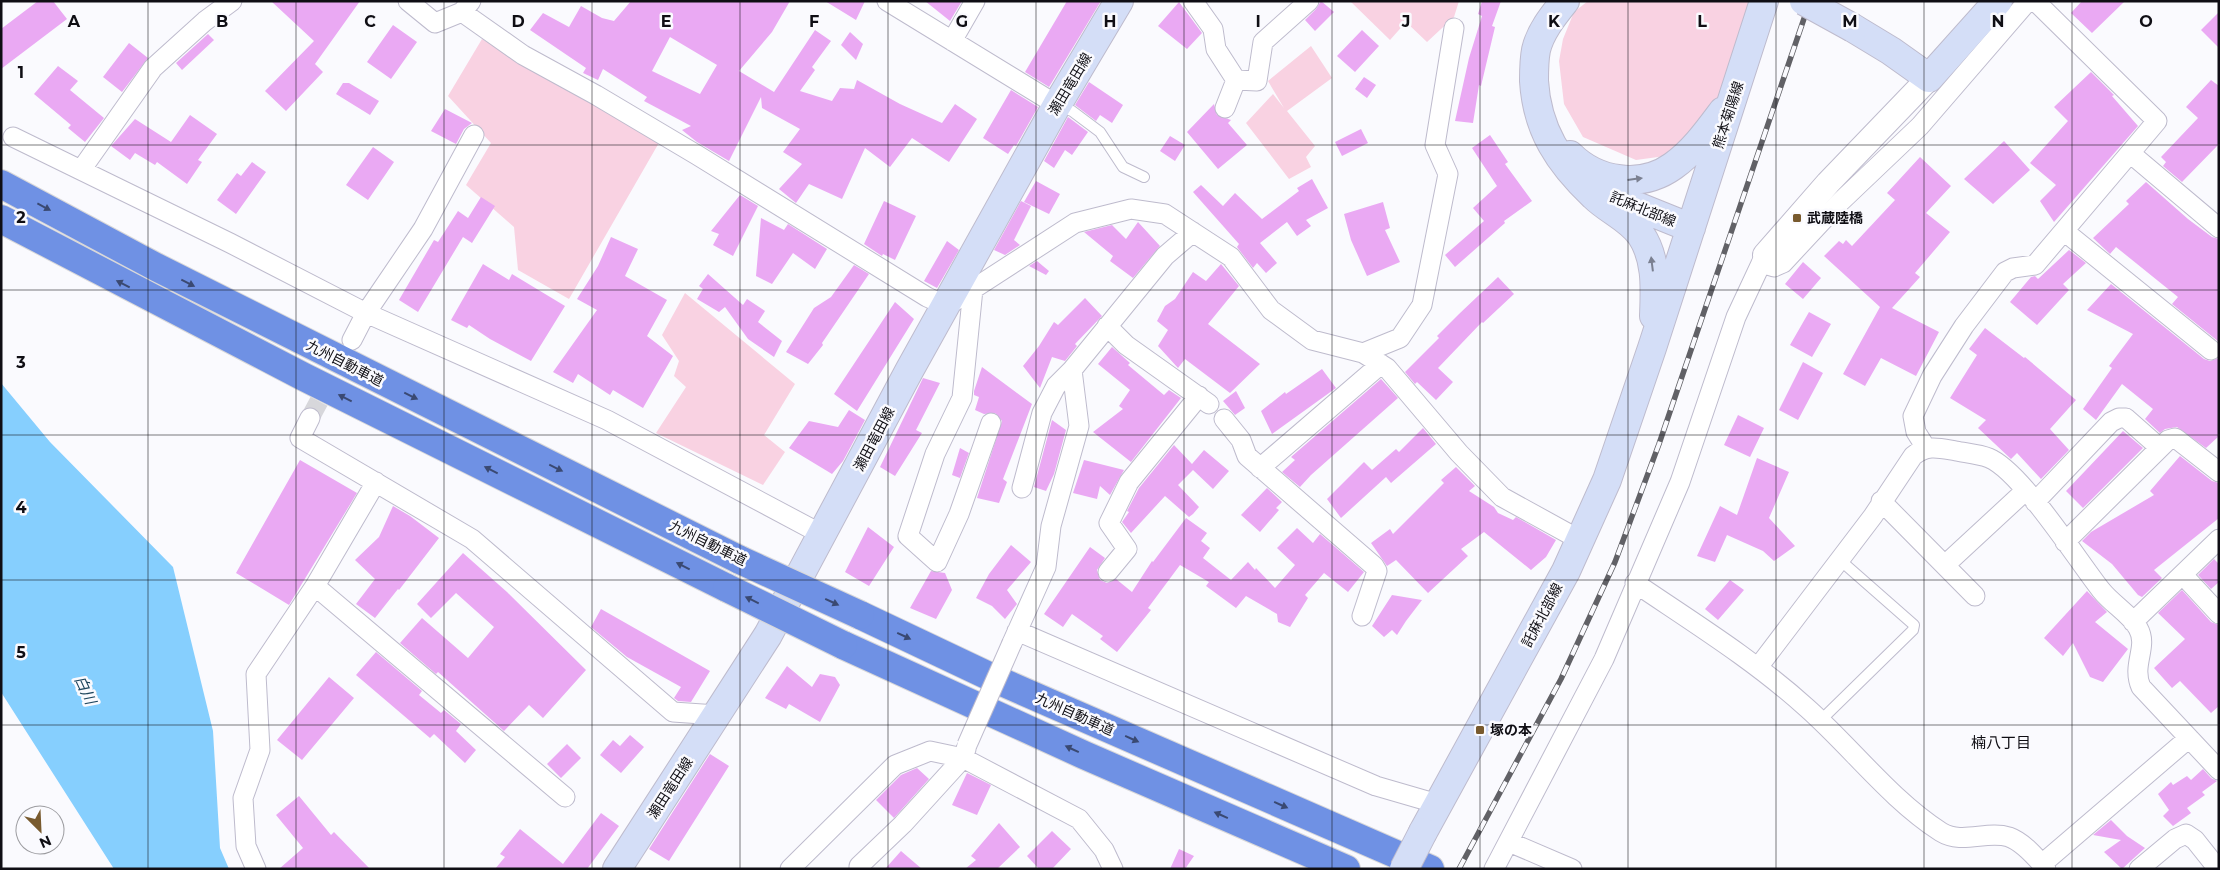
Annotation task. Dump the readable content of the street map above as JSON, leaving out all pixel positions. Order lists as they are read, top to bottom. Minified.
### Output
{"streets":{"highway":["九州自動車道"],"main road":["瀬田竜田線","熊本菊陽線","託麻北部線"]},"crossings":[["熊本菊陽線","託麻北部線"]],"districts":["楠八丁目"],"water":["白川"],"places":{"transit":["武蔵陸橋","塚の本"]},"north":"bottom right","grid":{"columns":["A","B","C","D","E","F","G","H","I","J","K","L","M","N","O"],"rows":["1","2","3","4","5"]}}
